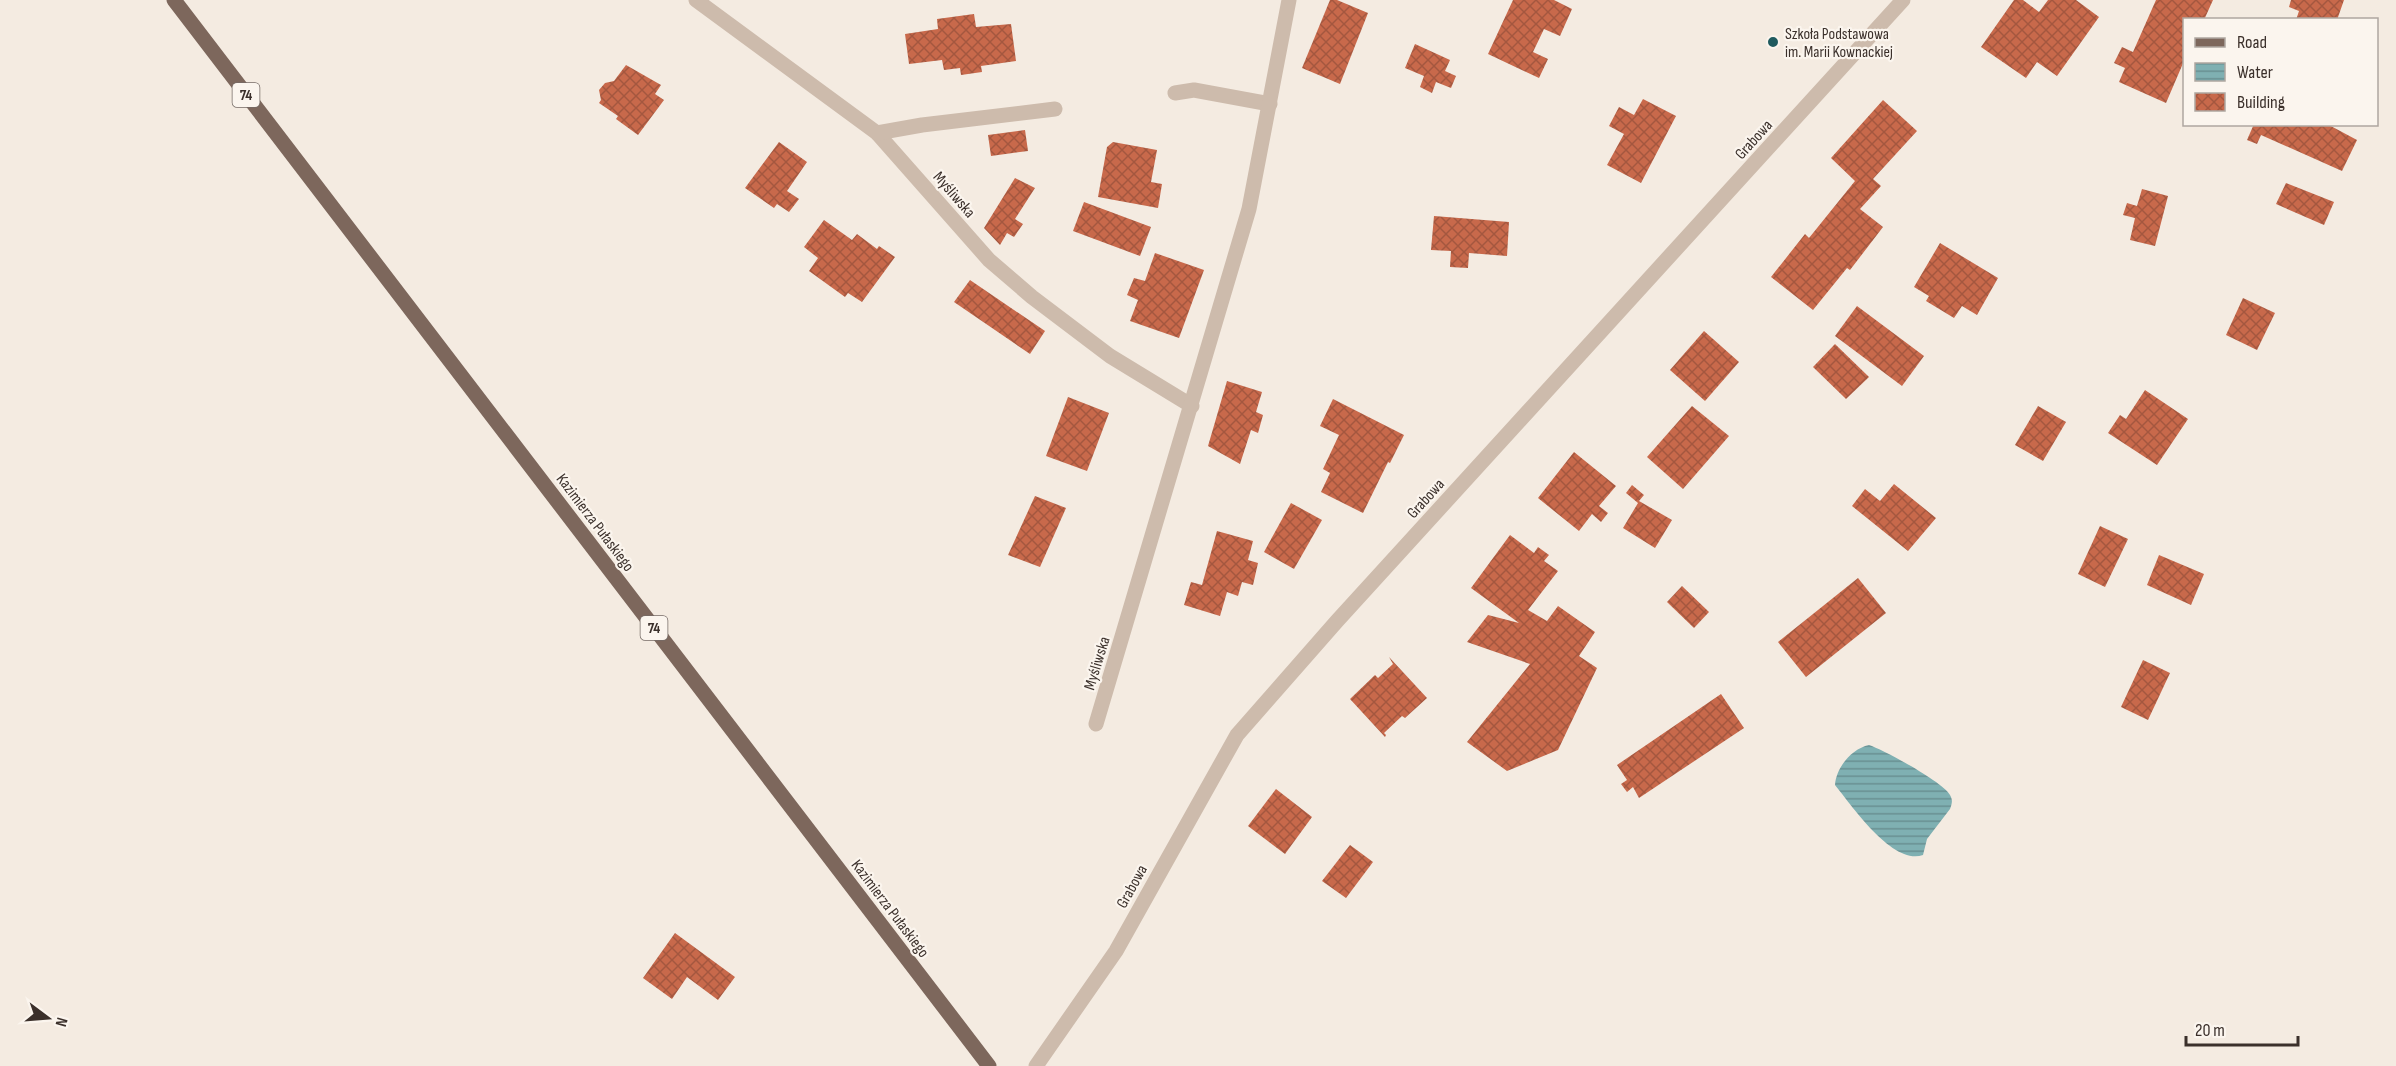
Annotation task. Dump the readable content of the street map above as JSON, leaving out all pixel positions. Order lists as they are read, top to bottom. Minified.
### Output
{"streets":{"main road":["74","Kazimierza Pułaskiego"],"street":["Grabowa","Myśliwska"]},"places":["Szkoła Podstawowa im. Marii Kownackiej"],"legend":["Road","Water","Building"],"scale_bar":"20 m","north":"right"}
